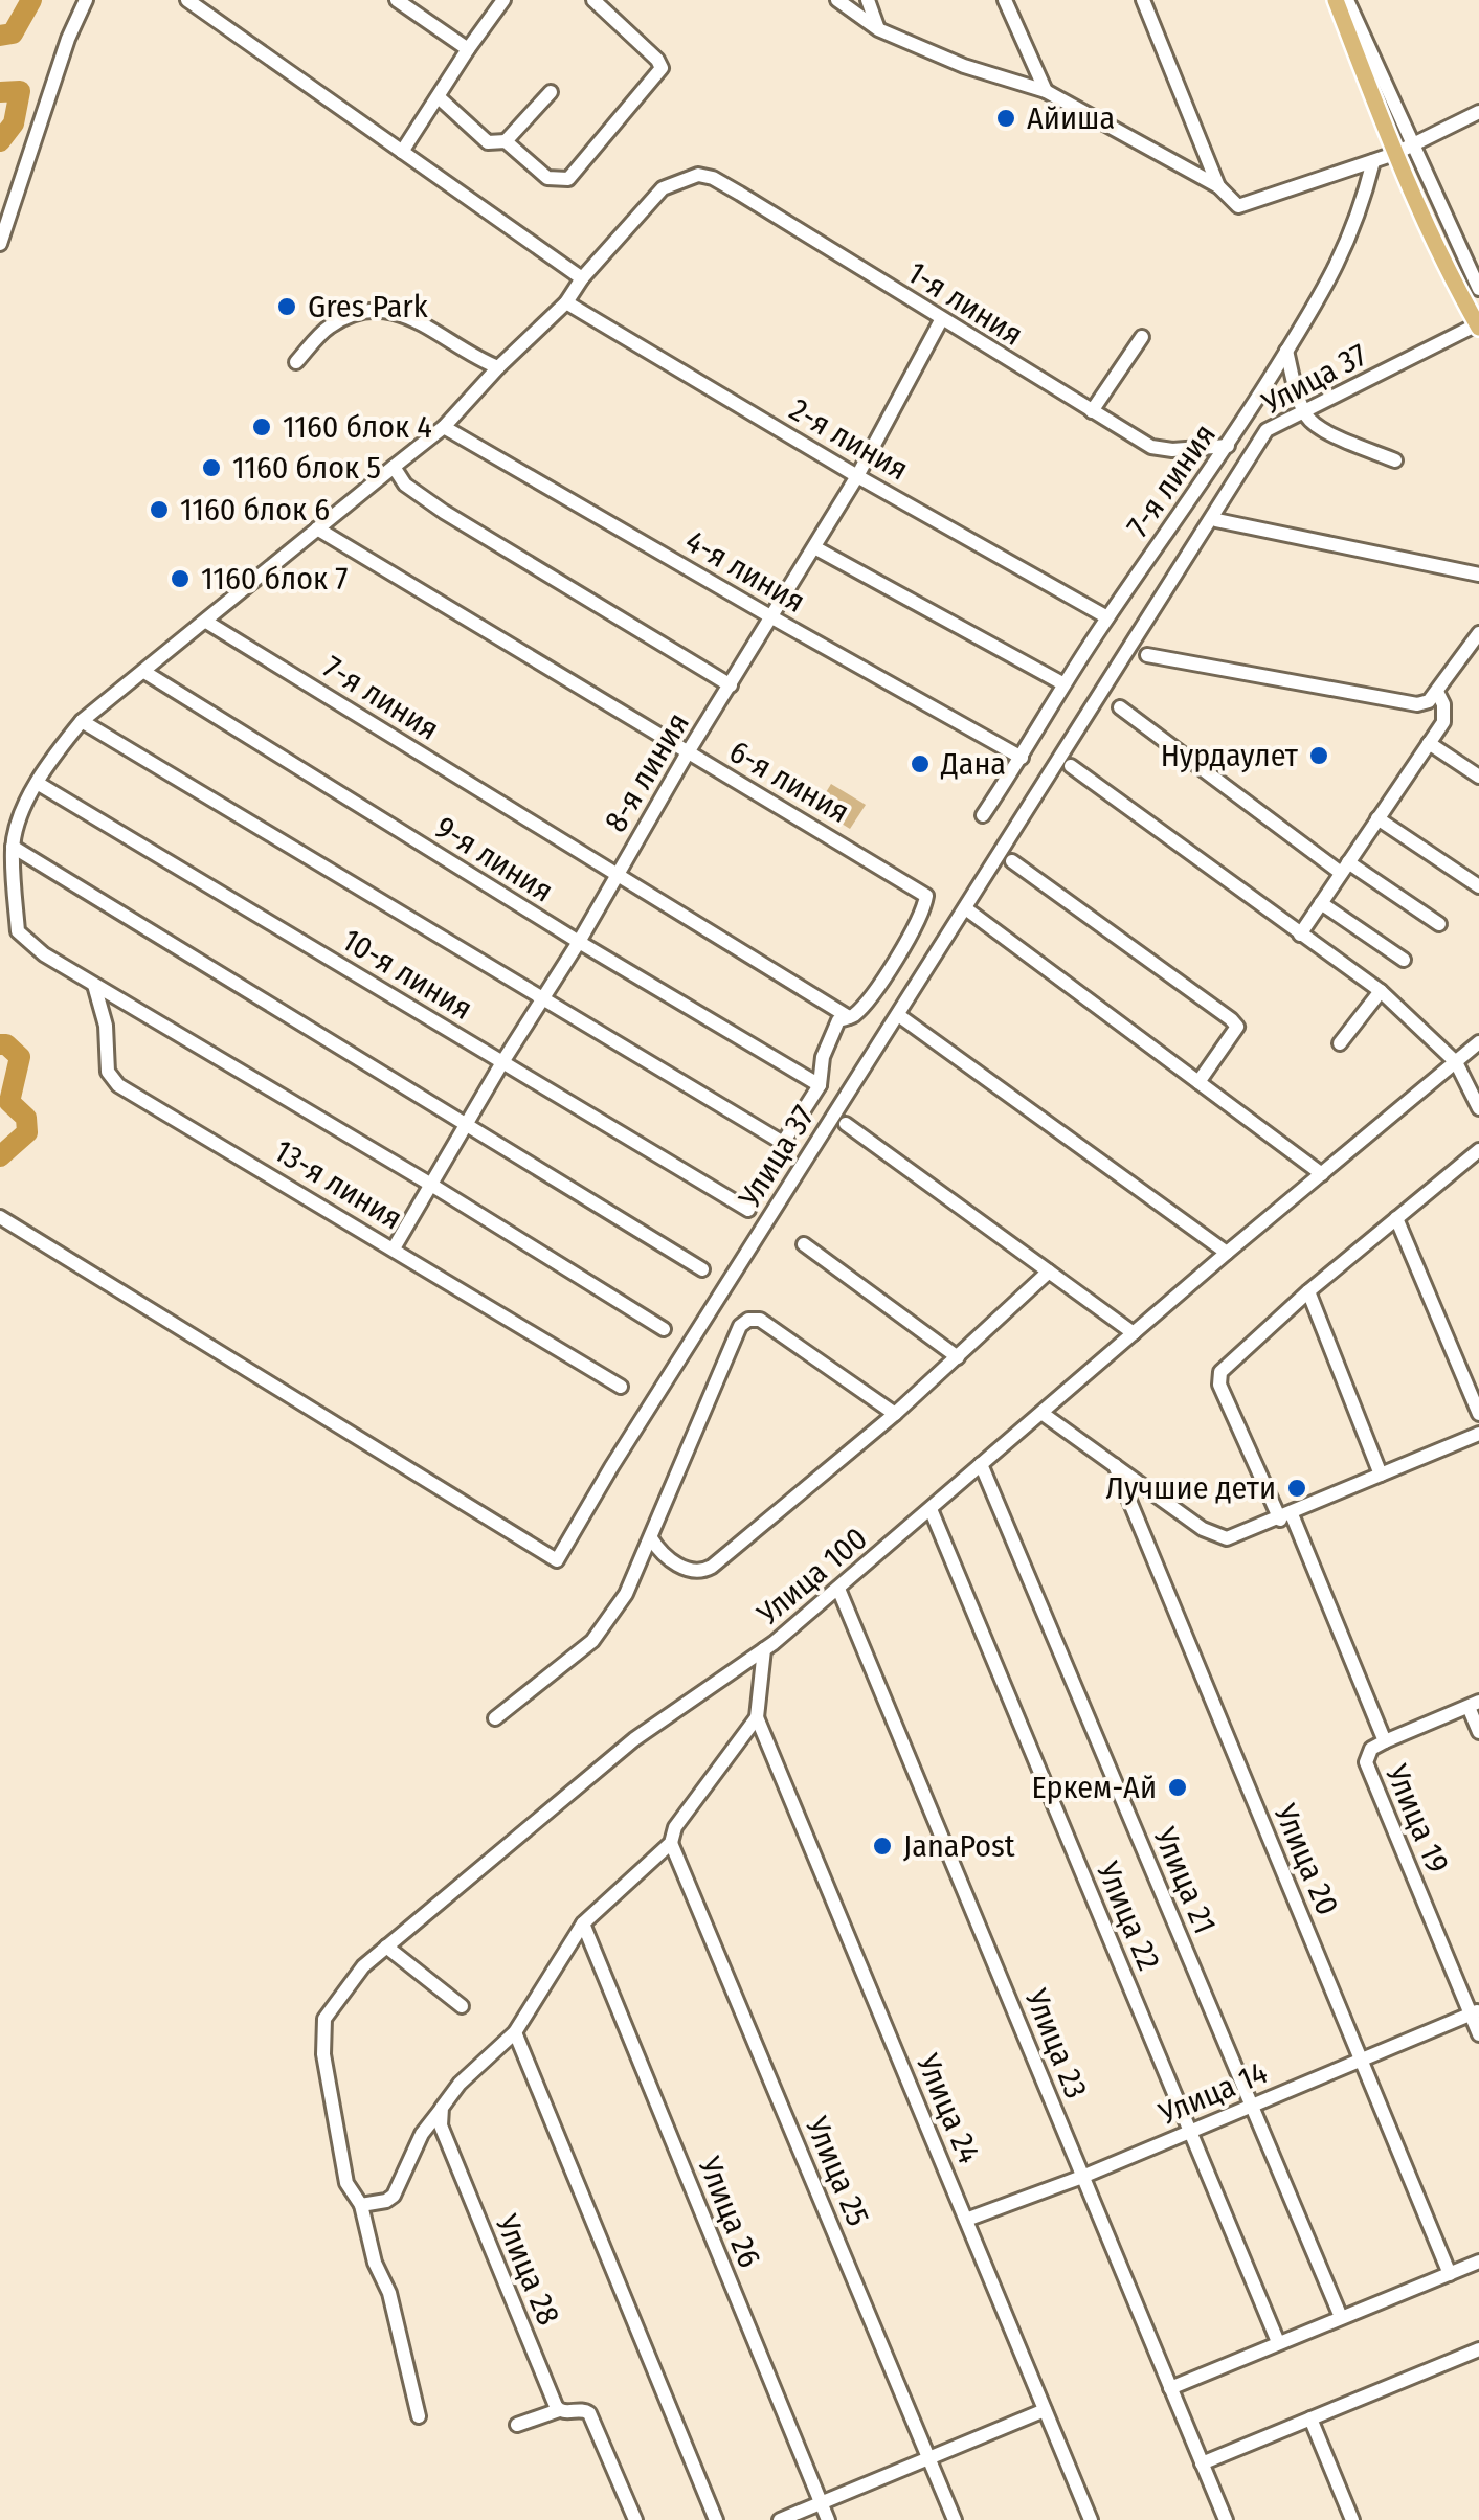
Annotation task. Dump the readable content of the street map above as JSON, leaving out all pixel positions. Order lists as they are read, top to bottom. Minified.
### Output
{"streets":{"street":["1-я линия","Улица 37","2-я линия","7-я линия","4-я линия","8-я линия","6-я линия","9-я линия","10-я линия","13-я линия","Улица 100","Улица 19","Улица 20","Улица 21","Улица 22","Улица 23","Улица 14","Улица 24","Улица 25","Улица 26","Улица 28"]},"crossings":[["1-я линия","7-я линия"],["1-я линия","8-я линия"],["2-я линия","7-я линия"],["2-я линия","8-я линия"],["7-я линия","4-я линия"],["7-я линия","8-я линия"],["7-я линия","6-я линия"],["4-я линия","8-я линия"],["8-я линия","6-я линия"],["8-я линия","9-я линия"],["8-я линия","10-я линия"],["8-я линия","13-я линия"],["6-я линия","9-я линия"],["Улица 100","Улица 21"],["Улица 100","Улица 22"],["Улица 100","Улица 23"],["Улица 19","Улица 14"],["Улица 20","Улица 14"],["Улица 21","Улица 14"],["Улица 22","Улица 14"],["Улица 23","Улица 14"],["Улица 14","Улица 24"]],"places":["Айиша","Gres Park","1160 блок 4","1160 блок 5","1160 блок 6","1160 блок 7","Нурдаулет","Дана","Лучшие дети","Еркем-Ай","JanaPost"]}
